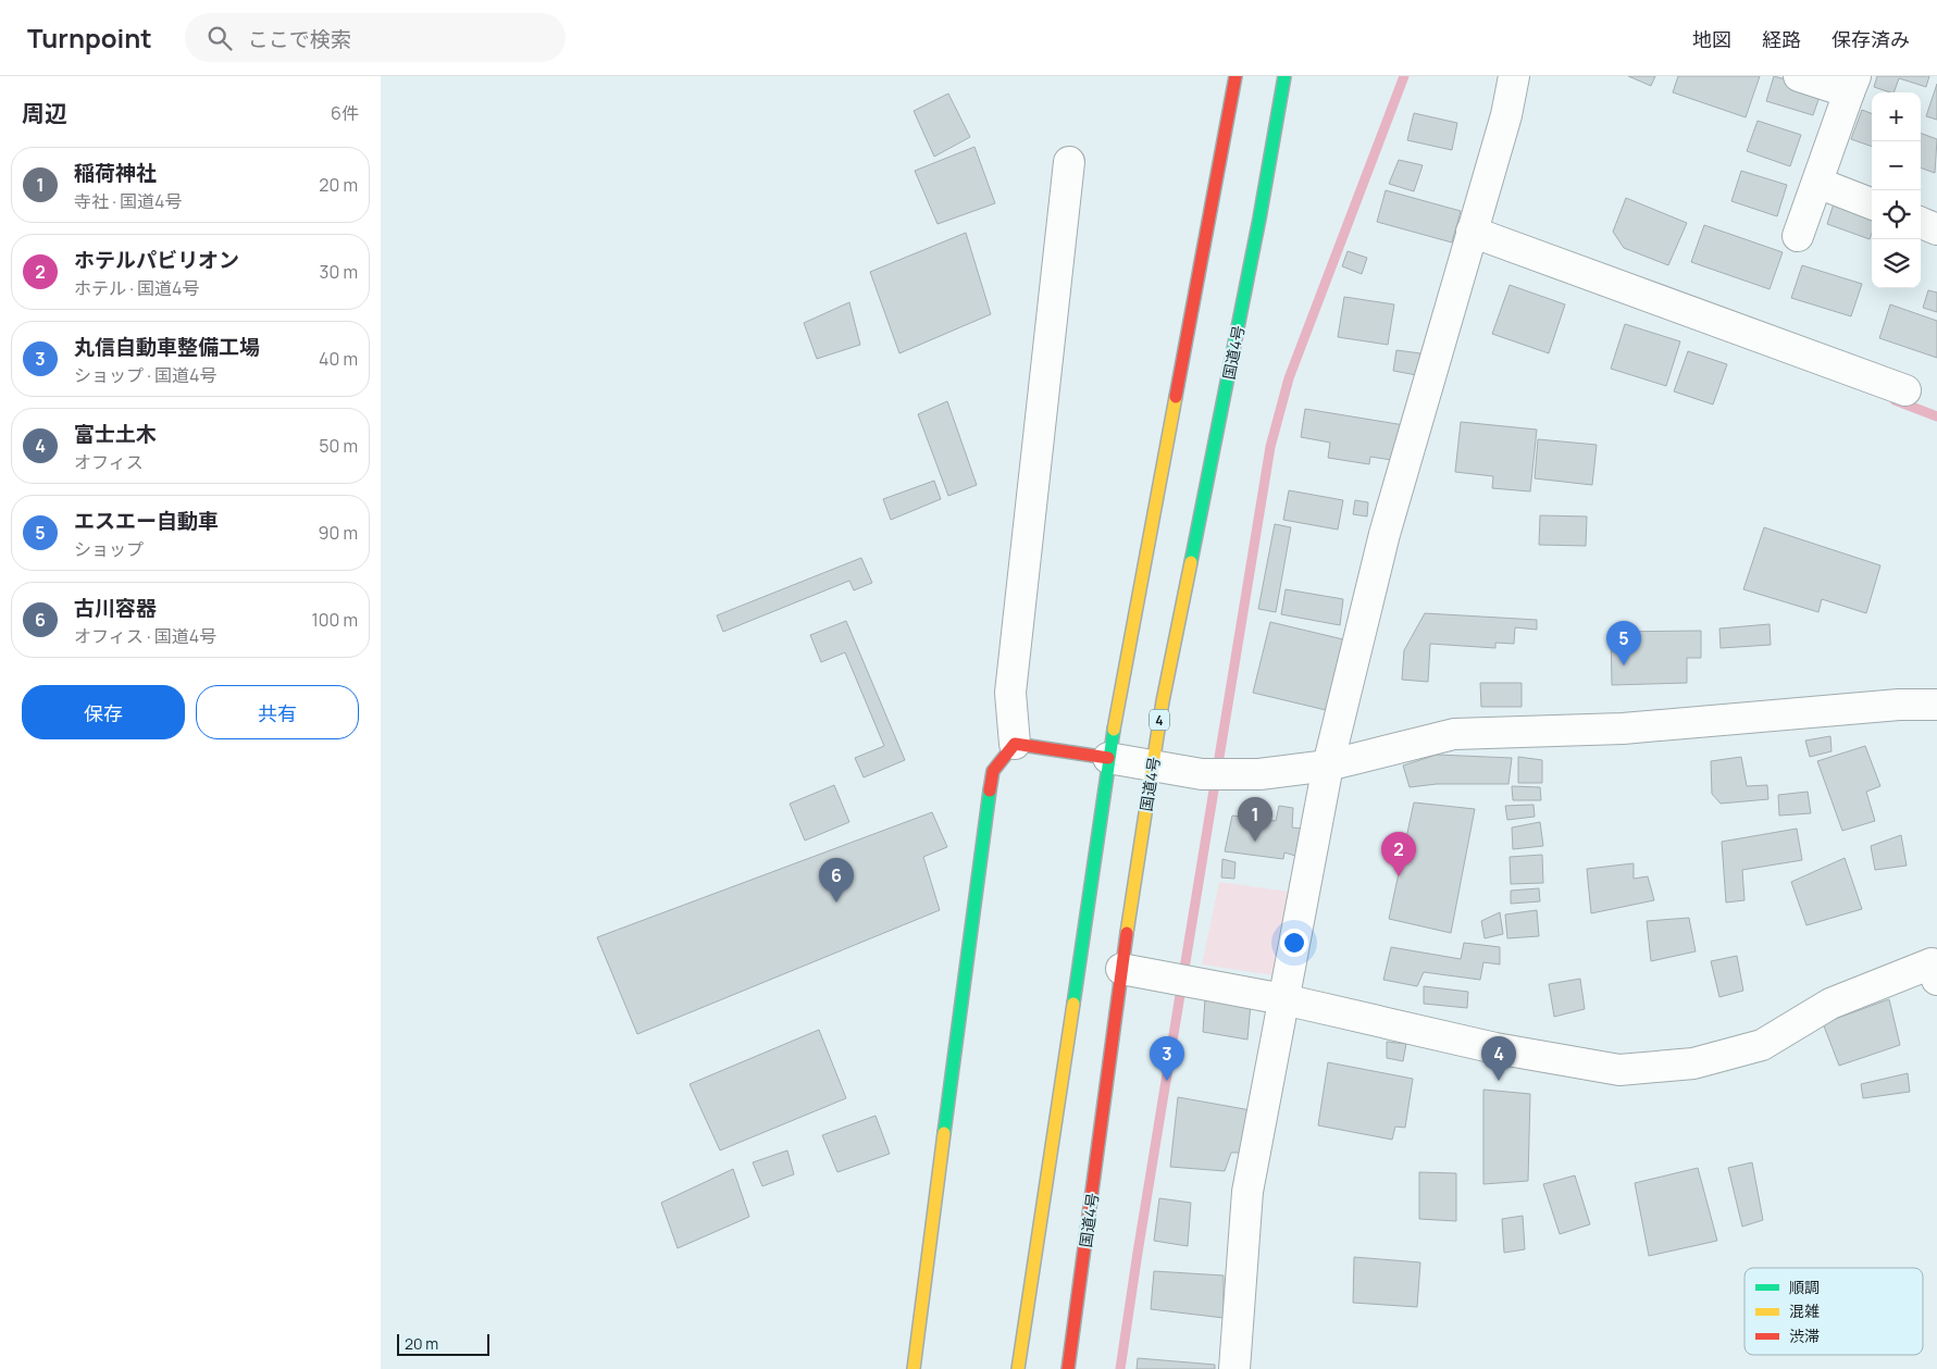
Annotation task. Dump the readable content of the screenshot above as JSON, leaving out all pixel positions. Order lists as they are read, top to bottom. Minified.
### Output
{"streets":{"main road":["国道4号","4"]},"legend":["順調","混雑","渋滞"],"scale_bar":"20 m","page":{"header":"Turnpoint","search":"ここで検索","nav":["地図","経路","保存済み"],"heading":["周辺","6件"],"map_buttons":["+","−"],"list":[{"mark":"1","name":"稲荷神社","note":"寺社 · 国道4号","value":"20 m"},{"mark":"2","name":"ホテルパビリオン","note":"ホテル · 国道4号","value":"30 m"},{"mark":"3","name":"丸信自動車整備工場","note":"ショップ · 国道4号","value":"40 m"},{"mark":"4","name":"富士土木","note":"オフィス","value":"50 m"},{"mark":"5","name":"エスエー自動車","note":"ショップ","value":"90 m"},{"mark":"6","name":"古川容器","note":"オフィス · 国道4号","value":"100 m"}],"pins":["5","1","2","6","3","4"],"buttons":["保存","共有"],"scale":"20 m"}}
